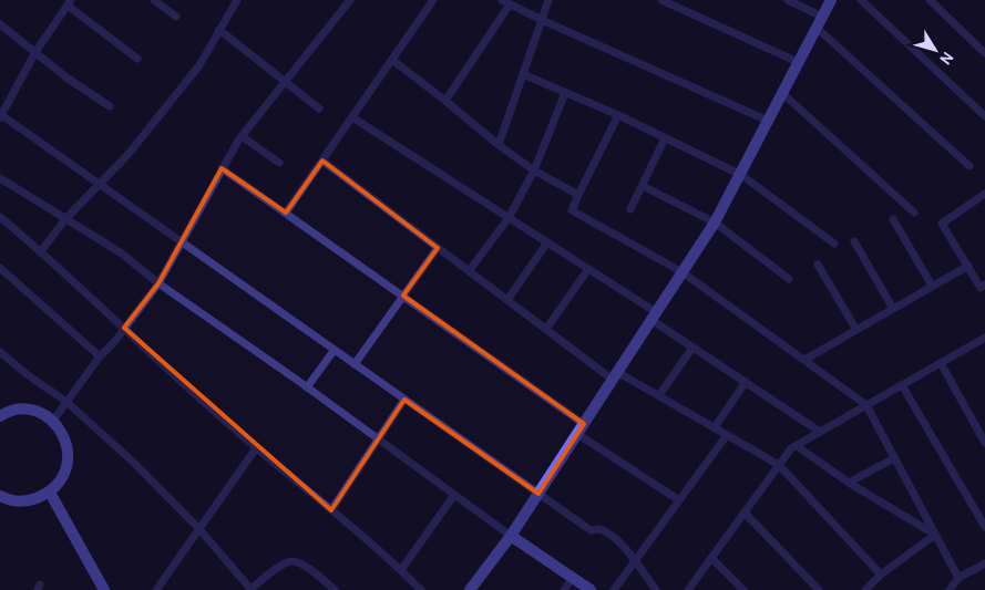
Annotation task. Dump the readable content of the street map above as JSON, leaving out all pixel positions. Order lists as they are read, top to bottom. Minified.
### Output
{"north":"bottom right"}
